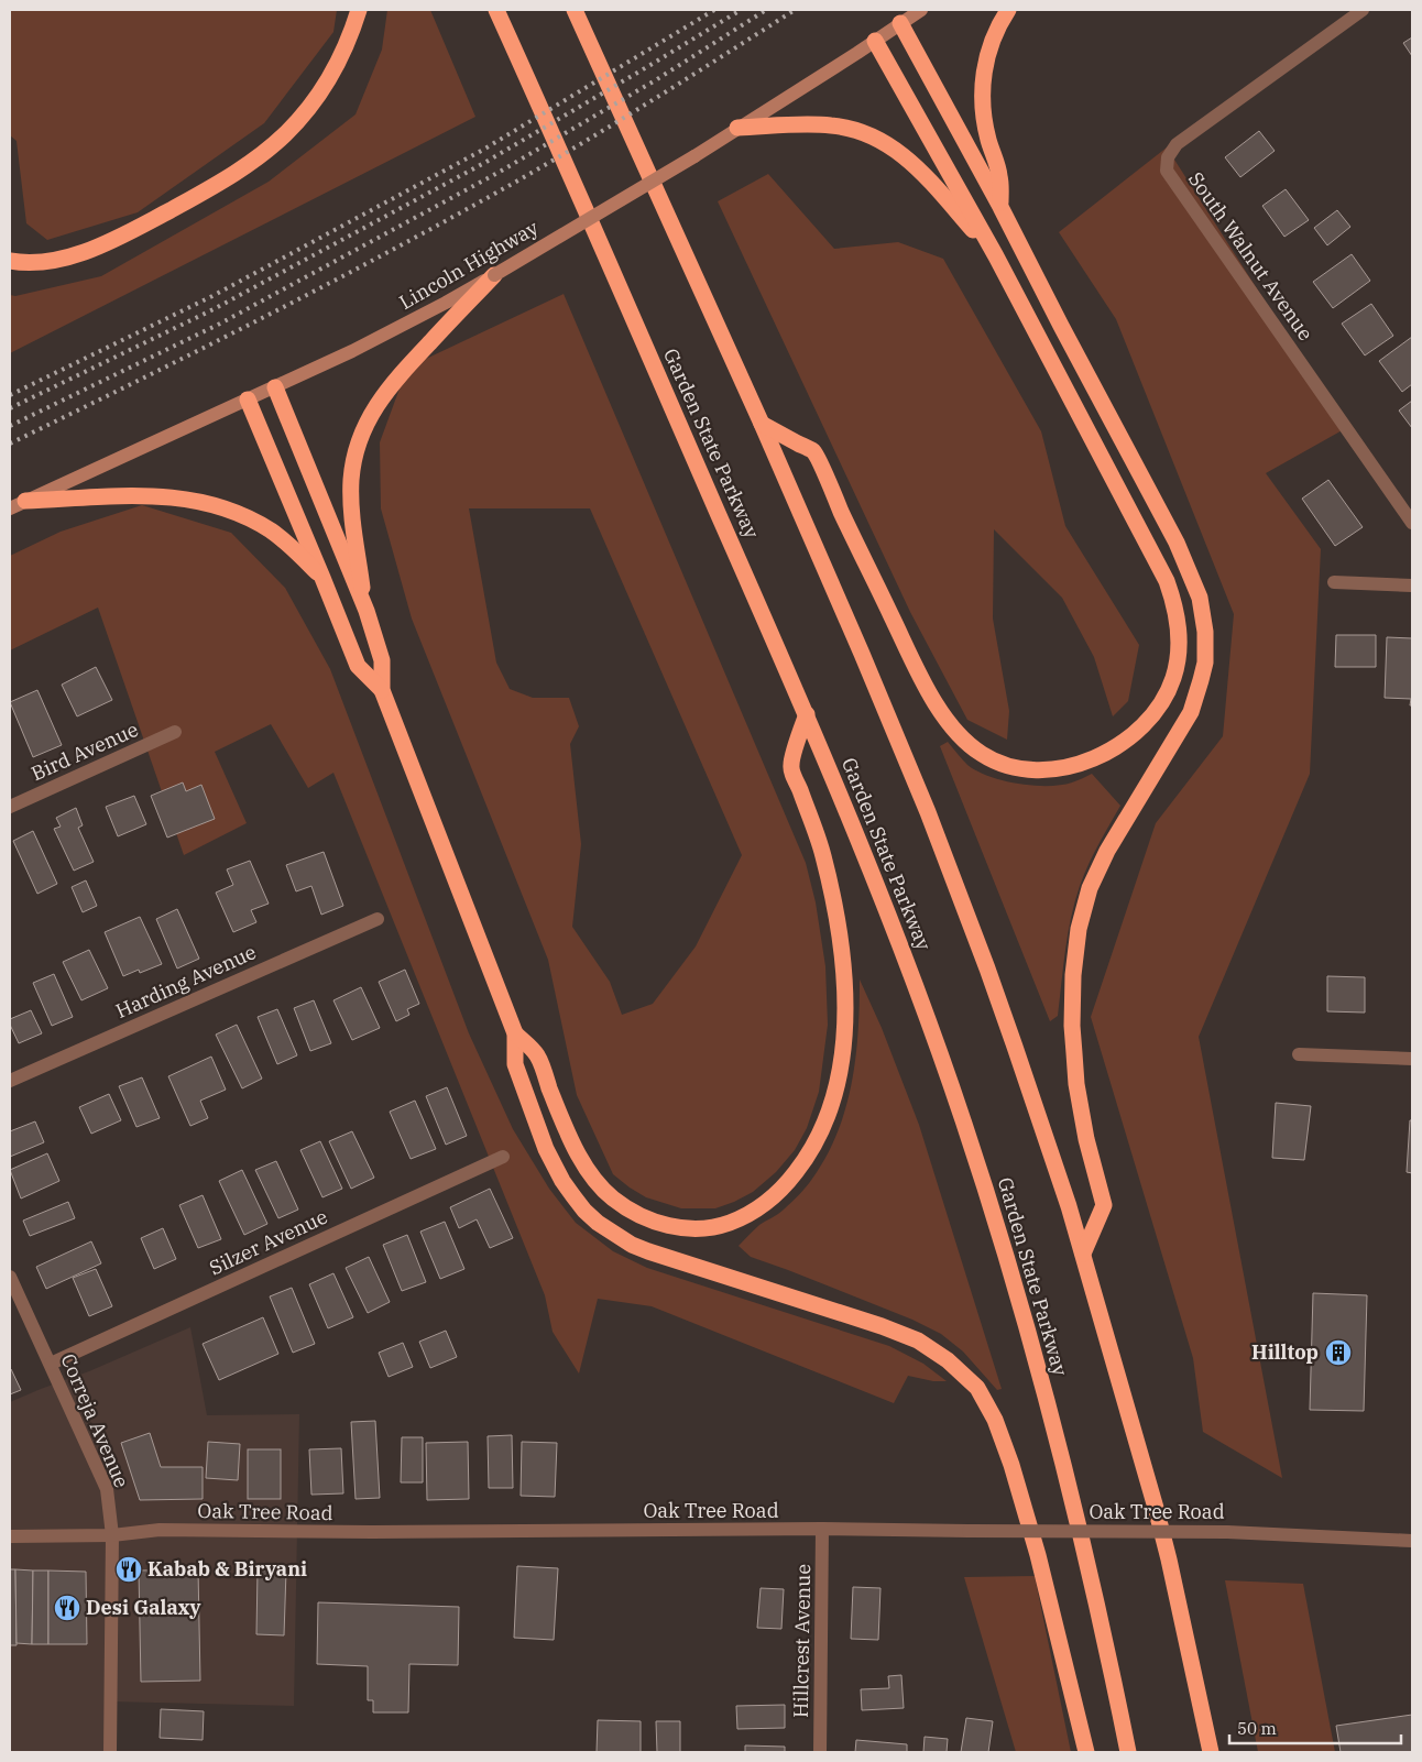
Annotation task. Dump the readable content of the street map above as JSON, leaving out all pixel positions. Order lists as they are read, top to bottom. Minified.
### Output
{"streets":{"highway":["Garden State Parkway"],"main road":["Lincoln Highway"],"street":["South Walnut Avenue","Bird Avenue","Harding Avenue","Silzer Avenue","Correja Avenue","Oak Tree Road","Hillcrest Avenue"]},"crossings":[["Silzer Avenue","Correja Avenue"],["Correja Avenue","Oak Tree Road"],["Oak Tree Road","Hillcrest Avenue"]],"places":{"building":["Hilltop"],"restaurant":["Kabab & Biryani","Desi Galaxy"]},"scale_bar":"50 m"}
